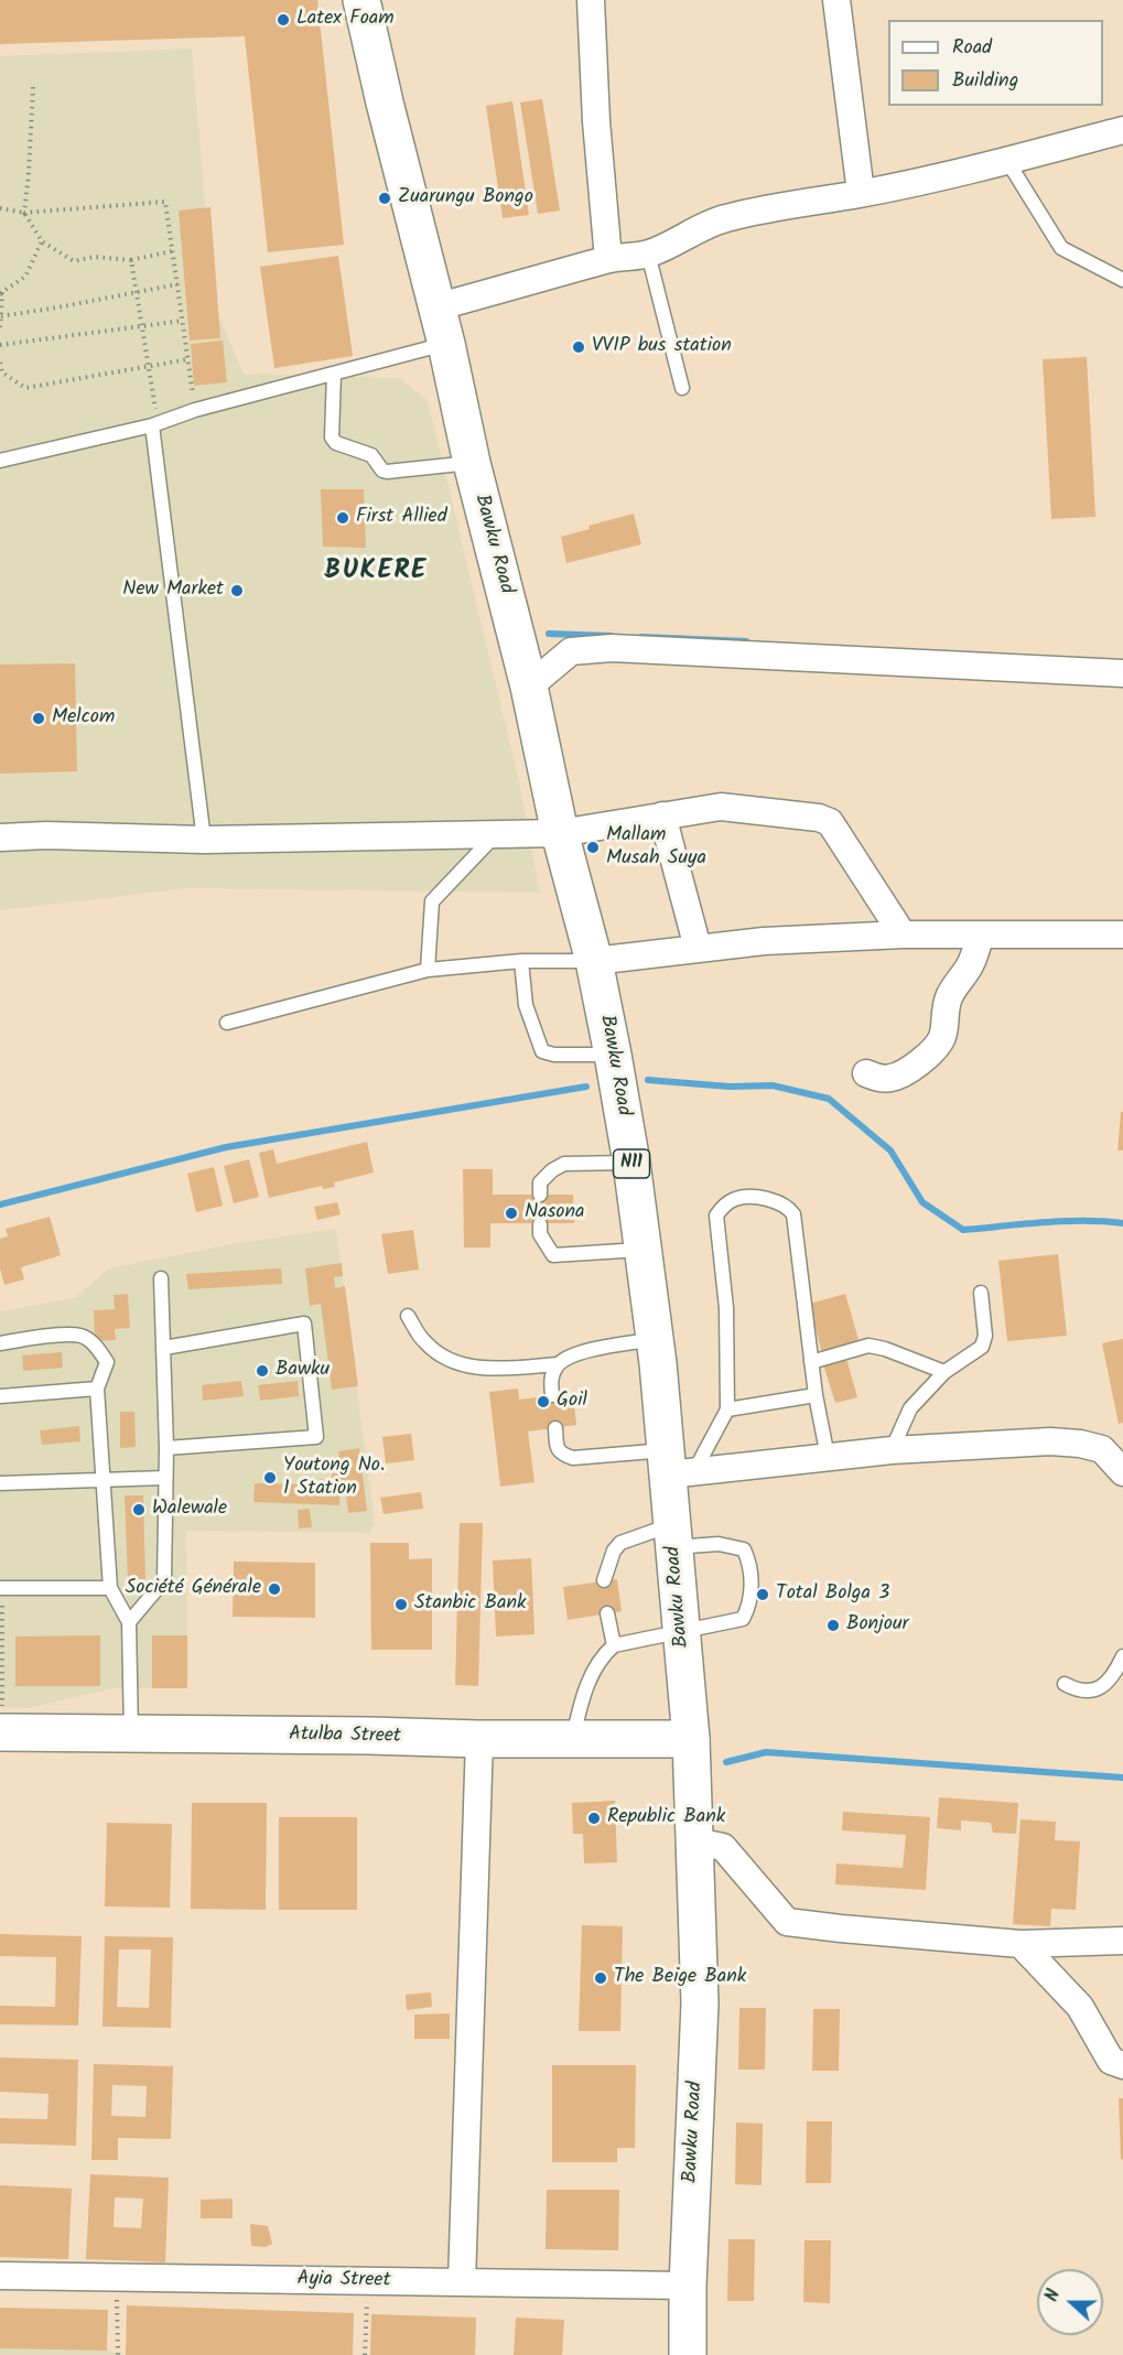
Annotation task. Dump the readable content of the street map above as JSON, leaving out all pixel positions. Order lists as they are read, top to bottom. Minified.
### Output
{"streets":{"main road":["Bawku Road","N11","Atulba Street"],"street":["Ayia Street"]},"crossings":[["Bawku Road","Atulba Street"],["Bawku Road","Ayia Street"]],"districts":["BUKERE"],"places":["Latex Foam","Zuarungu Bongo","VVIP bus station","First Allied","New Market","Melcom","Mallam Musah Suya","Nasona","Bawku","Goil","Youtong No. 1 Station","Walewale","Société Générale","Total Bolga 3","Stanbic Bank","Bonjour","Republic Bank","The Beige Bank"],"legend":["Road","Building"],"north":"left"}
